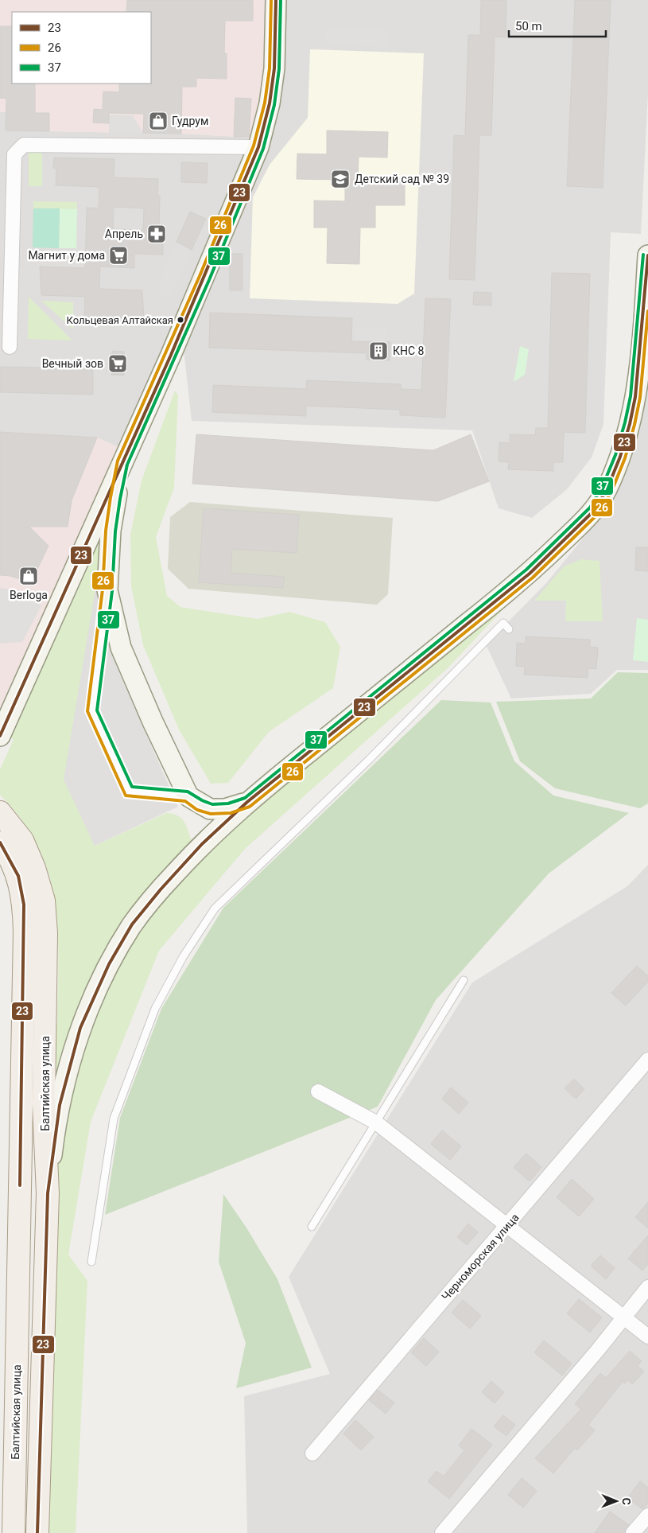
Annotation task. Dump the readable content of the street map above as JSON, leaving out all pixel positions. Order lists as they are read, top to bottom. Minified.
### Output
{"streets":{"main road":["Балтийская улица"],"street":["Черноморская улица"]},"places":{"shop":["Гудрум","Berloga"],"school or university":["Детский сад № 39"],"pharmacy":["Апрель"],"supermarket":["Магнит у дома","Вечный зов"],"other":["Кольцевая Алтайская"],"building":["КНС 8"]},"lines":["transit line 23","transit line 26","transit line 37"],"legend":["23","26","37"],"scale_bar":"50 m","north":"right"}
